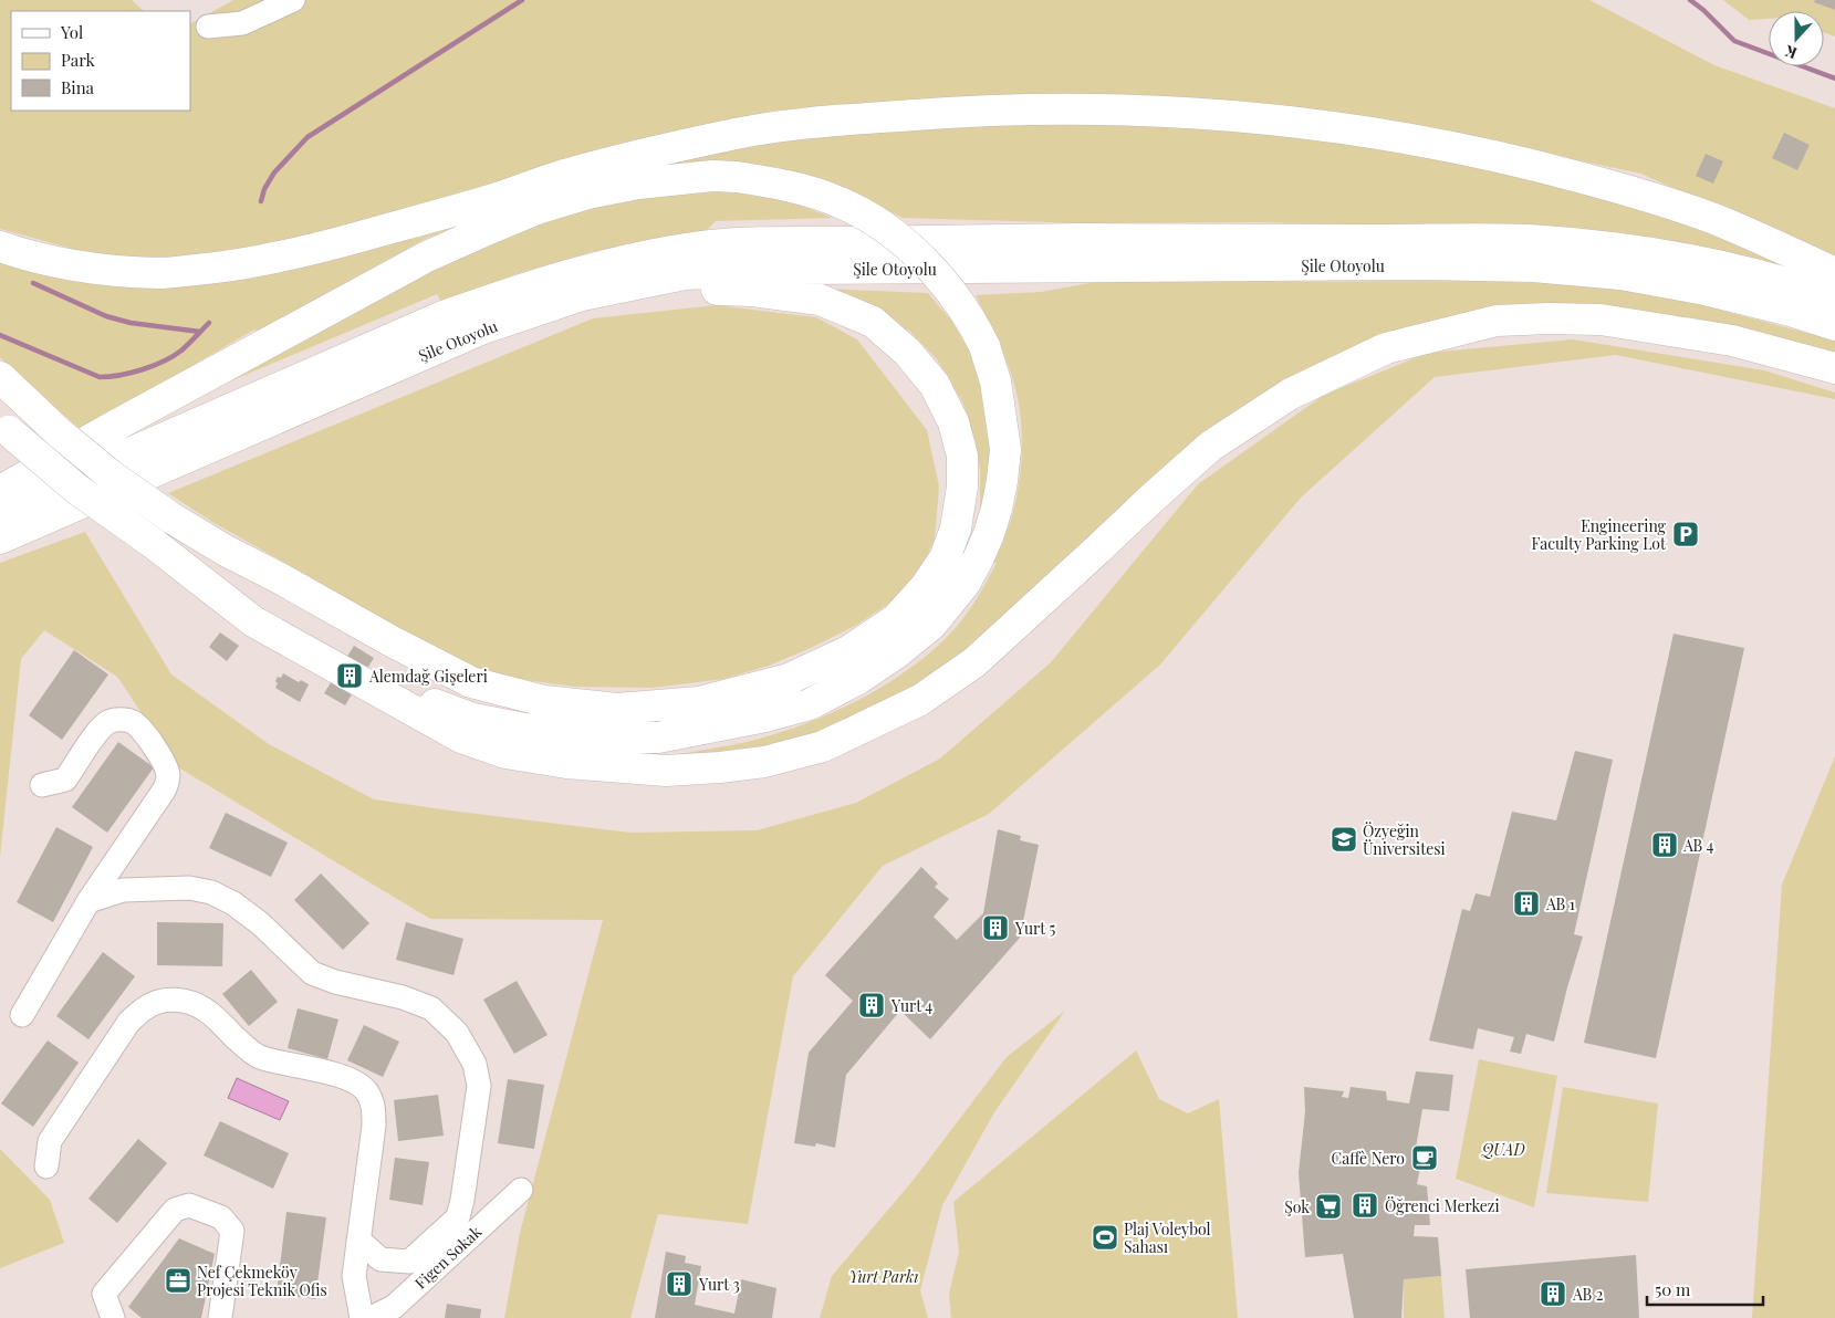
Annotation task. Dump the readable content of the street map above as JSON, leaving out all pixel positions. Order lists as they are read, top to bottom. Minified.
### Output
{"streets":{"highway":["Şile Otoyolu"],"street":["Figen Sokak"]},"parks":["QUAD","Yurt Parkı"],"places":{"parking":["Engineering Faculty Parking Lot"],"building":["Alemdağ Gişeleri","AB 4","AB 1","Yurt 5","Yurt 4","Öğrenci Merkezi","Yurt 3","AB 2"],"school or university":["Özyeğin Üniversitesi"],"cafe":["Caffè Nero"],"supermarket":["Şok"],"sports":["Plaj Voleybol Sahası"],"office":["Nef Çekmeköy Projesi Teknik Ofis"]},"legend":["Yol","Park","Bina"],"scale_bar":"50 m","north":"bottom"}
